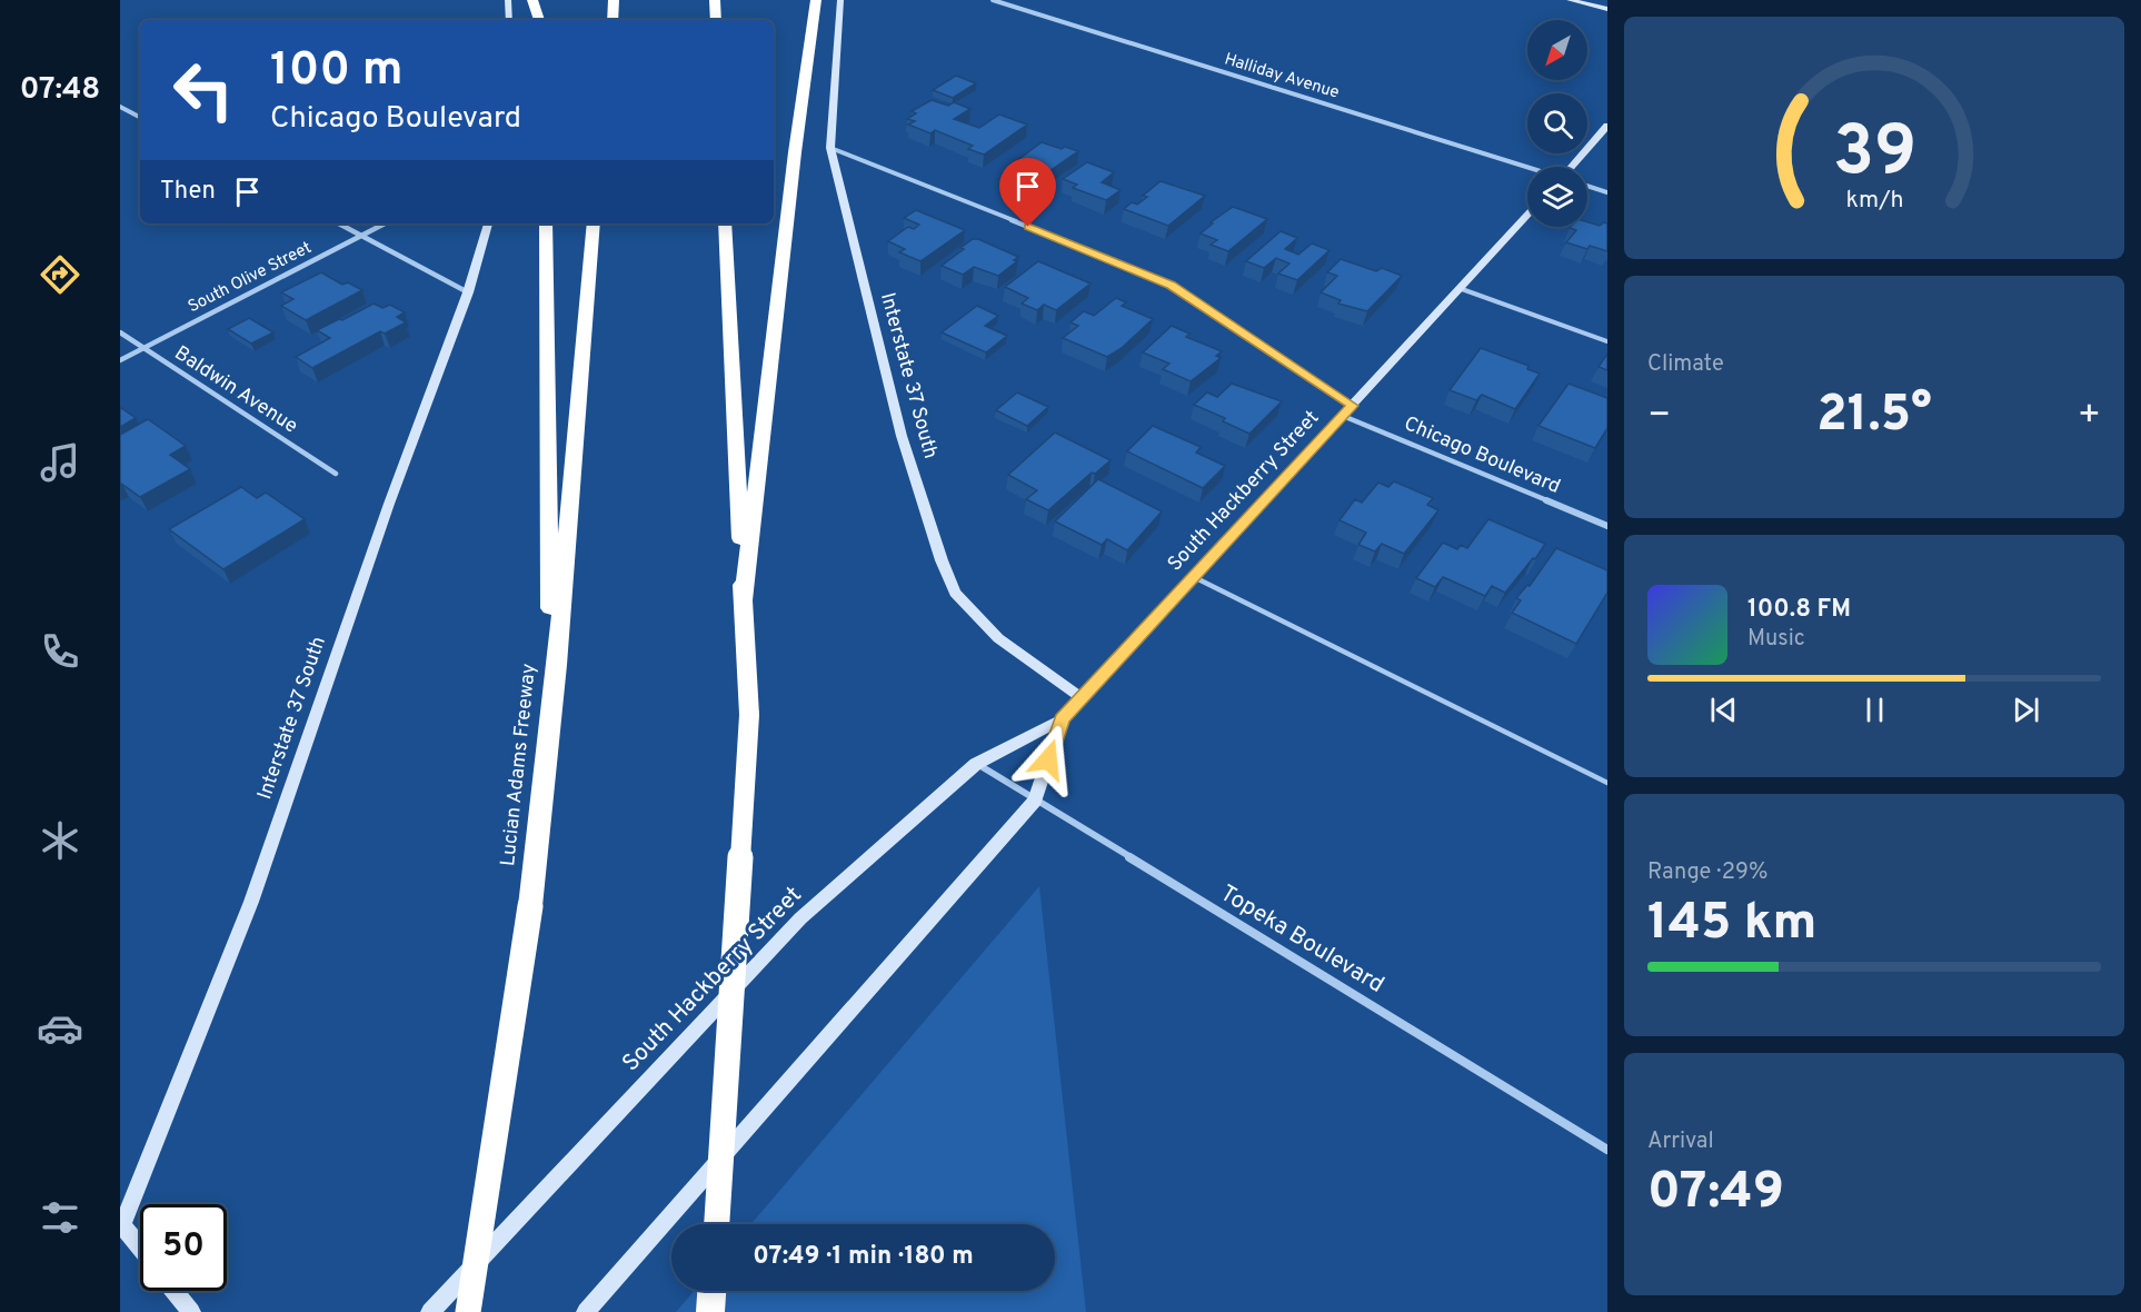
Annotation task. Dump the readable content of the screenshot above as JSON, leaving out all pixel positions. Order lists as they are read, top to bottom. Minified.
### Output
{"streets":{"highway":["Lucian Adams Freeway"],"main road":["Interstate 37 South","South Hackberry Street"],"street":["Halliday Avenue","South Olive Street","Baldwin Avenue","Chicago Boulevard","Topeka Boulevard"]},"crossings":[["South Olive Street","Baldwin Avenue"],["Interstate 37 South","South Hackberry Street"],["Chicago Boulevard","South Hackberry Street"],["South Hackberry Street","Topeka Boulevard"]],"north":"bottom left","page":{"tabs":"07:48","turn":["100 m","Chicago Boulevard"],"then":"Then","tile":["Climate",["Range · 29%","145 km"],["Arrival","07:49"]],"heat":["−","21.5°","+"],"song":["100.8 FM","Music"],"limit":"50","trip":"07:49 · 1 min · 180 m","gauge":["39","km/h"]}}
